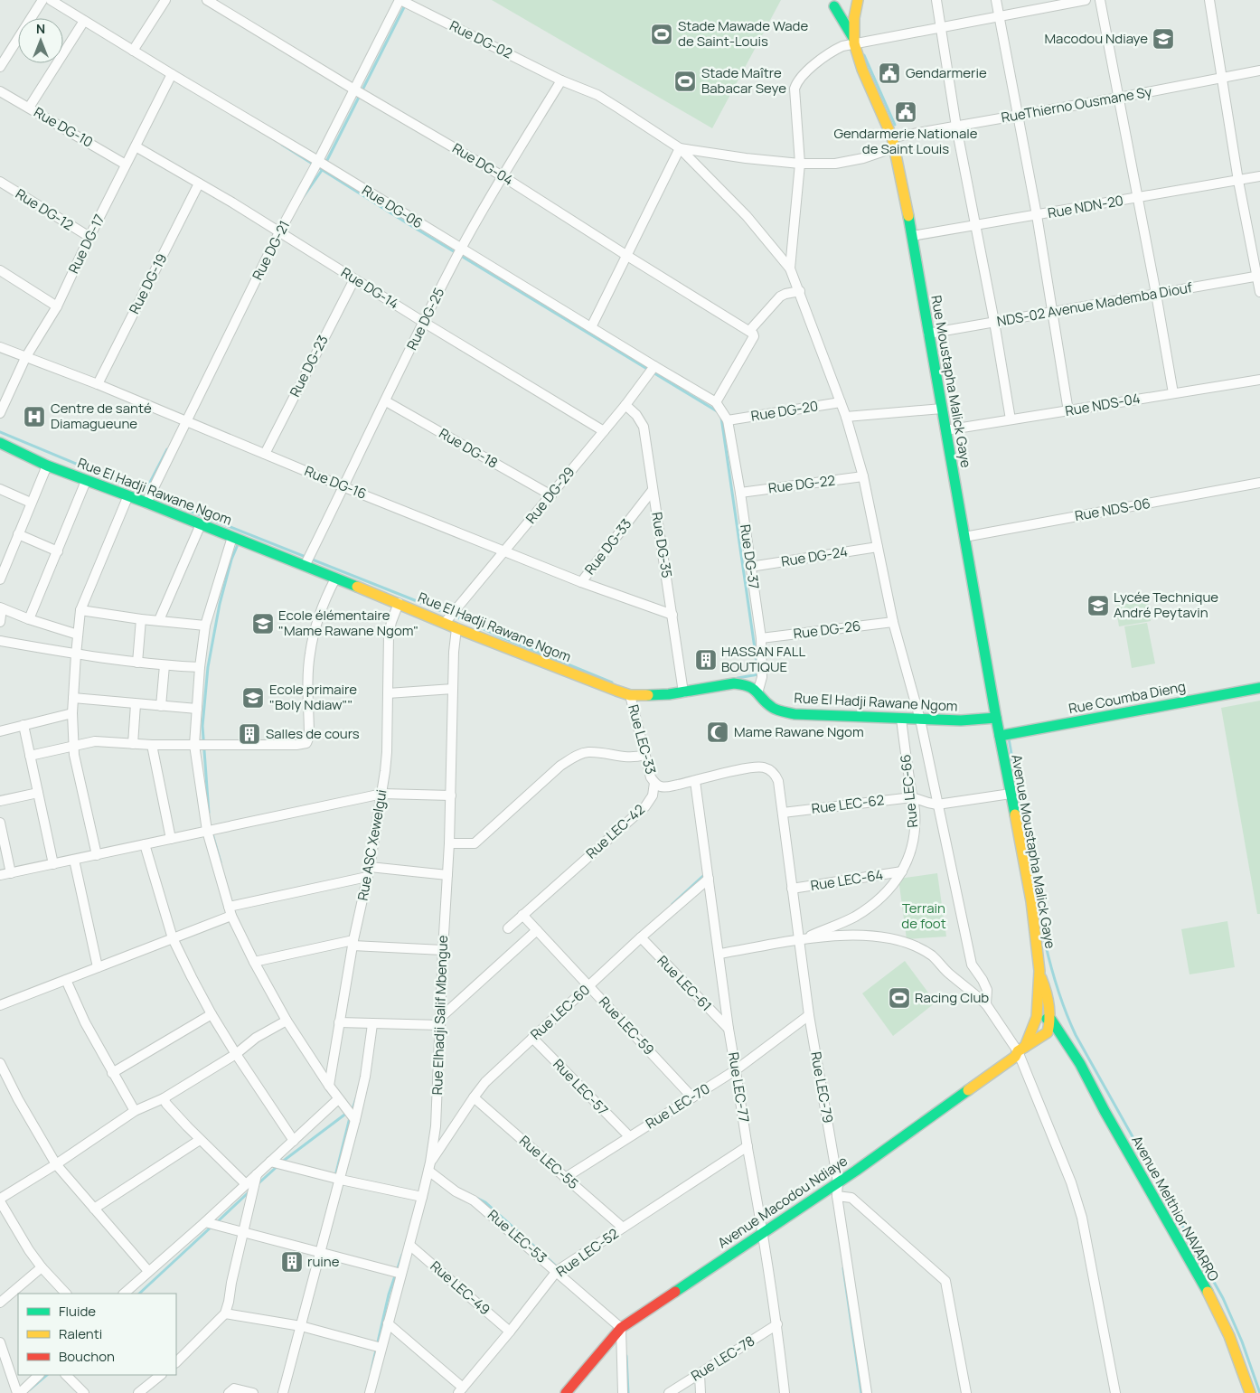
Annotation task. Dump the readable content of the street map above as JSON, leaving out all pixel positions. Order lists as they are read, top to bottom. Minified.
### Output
{"streets":{"street":["Rue DG-02","RueThierno Ousmane Sy","Rue DG-10","Rue DG-04","Rue DG-06","Rue NDN-20","Rue DG-12","Rue DG-17","Rue DG-21","Rue DG-19","Rue DG-14","NDS-02 Avenue Mademba Diouf","Rue DG-25","Rue DG-23","Rue Moustapha Malick Gaye","Rue NDS-04","Rue DG-20","Rue DG-18","Rue DG-16","Rue DG-22","Rue El Hadji Rawane Ngom","Rue DG-29","Rue NDS-06","Rue DG-35","Rue DG-33","Rue DG-37","Rue DG-24","Rue DG-26","Rue Coumba Dieng","Rue LEC-33","Rue LEC-66","Rue LEC-62","Rue LEC-42","Rue ASC Xewelgui","Avenue Moustapha Malick Gaye","Rue LEC-64","Rue LEC-61","Rue LEC-60","Rue Elhadji Salif Mbengue","Rue LEC-59","Rue LEC-57","Rue LEC-77","Rue LEC-79","Rue LEC-70","Rue LEC-55","Avenue Macodou Ndiaye","Avenue Melthior NAVARRO","Rue LEC-53","Rue LEC-52","Rue LEC-49","Rue LEC-78"]},"crossings":[["Rue DG-02","RueThierno Ousmane Sy"],["Rue DG-02","Rue DG-21"],["Rue DG-02","Rue DG-25"],["RueThierno Ousmane Sy","Rue Moustapha Malick Gaye"],["Rue DG-10","Rue DG-17"],["Rue DG-04","Rue DG-21"],["Rue DG-04","Rue DG-25"],["Rue DG-06","Rue DG-17"],["Rue DG-06","Rue DG-21"],["Rue DG-06","Rue DG-25"],["Rue DG-06","Rue DG-20"],["Rue DG-06","Rue DG-29"],["Rue DG-06","Rue DG-37"],["Rue NDN-20","Rue Moustapha Malick Gaye"],["Rue DG-12","Rue DG-17"],["Rue DG-17","Rue DG-14"],["Rue DG-17","Rue DG-16"],["Rue DG-21","Rue DG-14"],["Rue DG-21","Rue DG-16"],["Rue DG-21","Rue El Hadji Rawane Ngom"],["Rue DG-19","Rue DG-14"],["Rue DG-19","Rue DG-16"],["Rue DG-14","Rue DG-25"],["Rue DG-14","Rue DG-23"],["Rue DG-14","Rue DG-29"],["NDS-02 Avenue Mademba Diouf","Rue Moustapha Malick Gaye"],["Rue DG-25","Rue DG-18"],["Rue DG-25","Rue DG-16"],["Rue DG-25","Rue El Hadji Rawane Ngom"],["Rue DG-23","Rue DG-16"],["Rue Moustapha Malick Gaye","Rue NDS-04"],["Rue Moustapha Malick Gaye","Rue El Hadji Rawane Ngom"],["Rue Moustapha Malick Gaye","Rue NDS-06"],["Rue Moustapha Malick Gaye","Rue Coumba Dieng"],["Rue Moustapha Malick Gaye","Avenue Moustapha Malick Gaye"],["Rue DG-20","Rue DG-37"],["Rue DG-18","Rue DG-29"],["Rue DG-16","Rue DG-29"],["Rue DG-16","Rue DG-35"],["Rue DG-16","Rue DG-33"],["Rue DG-22","Rue DG-37"],["Rue El Hadji Rawane Ngom","Rue DG-29"],["Rue El Hadji Rawane Ngom","Rue DG-35"],["Rue El Hadji Rawane Ngom","Rue DG-37"],["Rue El Hadji Rawane Ngom","Rue LEC-33"],["Rue El Hadji Rawane Ngom","Rue LEC-66"],["Rue El Hadji Rawane Ngom","Rue ASC Xewelgui"],["Rue El Hadji Rawane Ngom","Rue Elhadji Salif Mbengue"],["Rue DG-29","Rue DG-35"],["Rue DG-35","Rue DG-33"],["Rue DG-37","Rue DG-24"],["Rue DG-37","Rue DG-26"],["Rue Coumba Dieng","Avenue Moustapha Malick Gaye"],["Rue LEC-33","Rue LEC-42"],["Rue LEC-66","Rue LEC-62"],["Rue LEC-66","Rue LEC-64"],["Rue LEC-66","Rue LEC-79"],["Rue LEC-62","Rue LEC-79"],["Rue LEC-42","Rue LEC-59"],["Rue LEC-64","Rue LEC-79"],["Rue LEC-61","Rue LEC-60"],["Rue LEC-61","Rue LEC-77"],["Rue LEC-60","Rue Elhadji Salif Mbengue"],["Rue LEC-60","Rue LEC-59"],["Rue LEC-60","Rue LEC-57"],["Rue LEC-60","Rue LEC-77"],["Rue LEC-60","Rue LEC-55"],["Rue LEC-60","Rue LEC-53"],["Rue Elhadji Salif Mbengue","Rue LEC-53"],["Rue Elhadji Salif Mbengue","Rue LEC-49"],["Rue LEC-59","Rue LEC-70"],["Rue LEC-57","Rue LEC-70"],["Rue LEC-77","Rue LEC-79"],["Rue LEC-77","Rue LEC-70"],["Rue LEC-77","Avenue Macodou Ndiaye"],["Rue LEC-77","Rue LEC-52"],["Rue LEC-77","Rue LEC-78"],["Rue LEC-79","Rue LEC-70"],["Rue LEC-79","Avenue Macodou Ndiaye"],["Rue LEC-70","Rue LEC-55"],["Rue LEC-55","Rue LEC-52"],["Avenue Macodou Ndiaye","Rue LEC-53"],["Rue LEC-53","Rue LEC-52"],["Rue LEC-52","Rue LEC-49"]],"parks":["Terrain de foot"],"places":{"sports":["Stade Mawade Wade de Saint-Louis","Stade Maître Babacar Seye","Racing Club"],"school or university":["Macodou Ndiaye","Lycée Technique André Peytavin","Ecole élémentaire \"Mame Rawane Ngom\"","Ecole primaire \"Boly Ndiaw\"\""],"public building":["Gendarmerie","Gendarmerie Nationale de Saint Louis"],"hospital":["Centre de santé Diamagueune"],"building":["HASSAN FALL BOUTIQUE","Salles de cours","ruine"],"mosque":["Mame Rawane Ngom"]},"legend":["Fluide","Ralenti","Bouchon"],"north":"top"}
